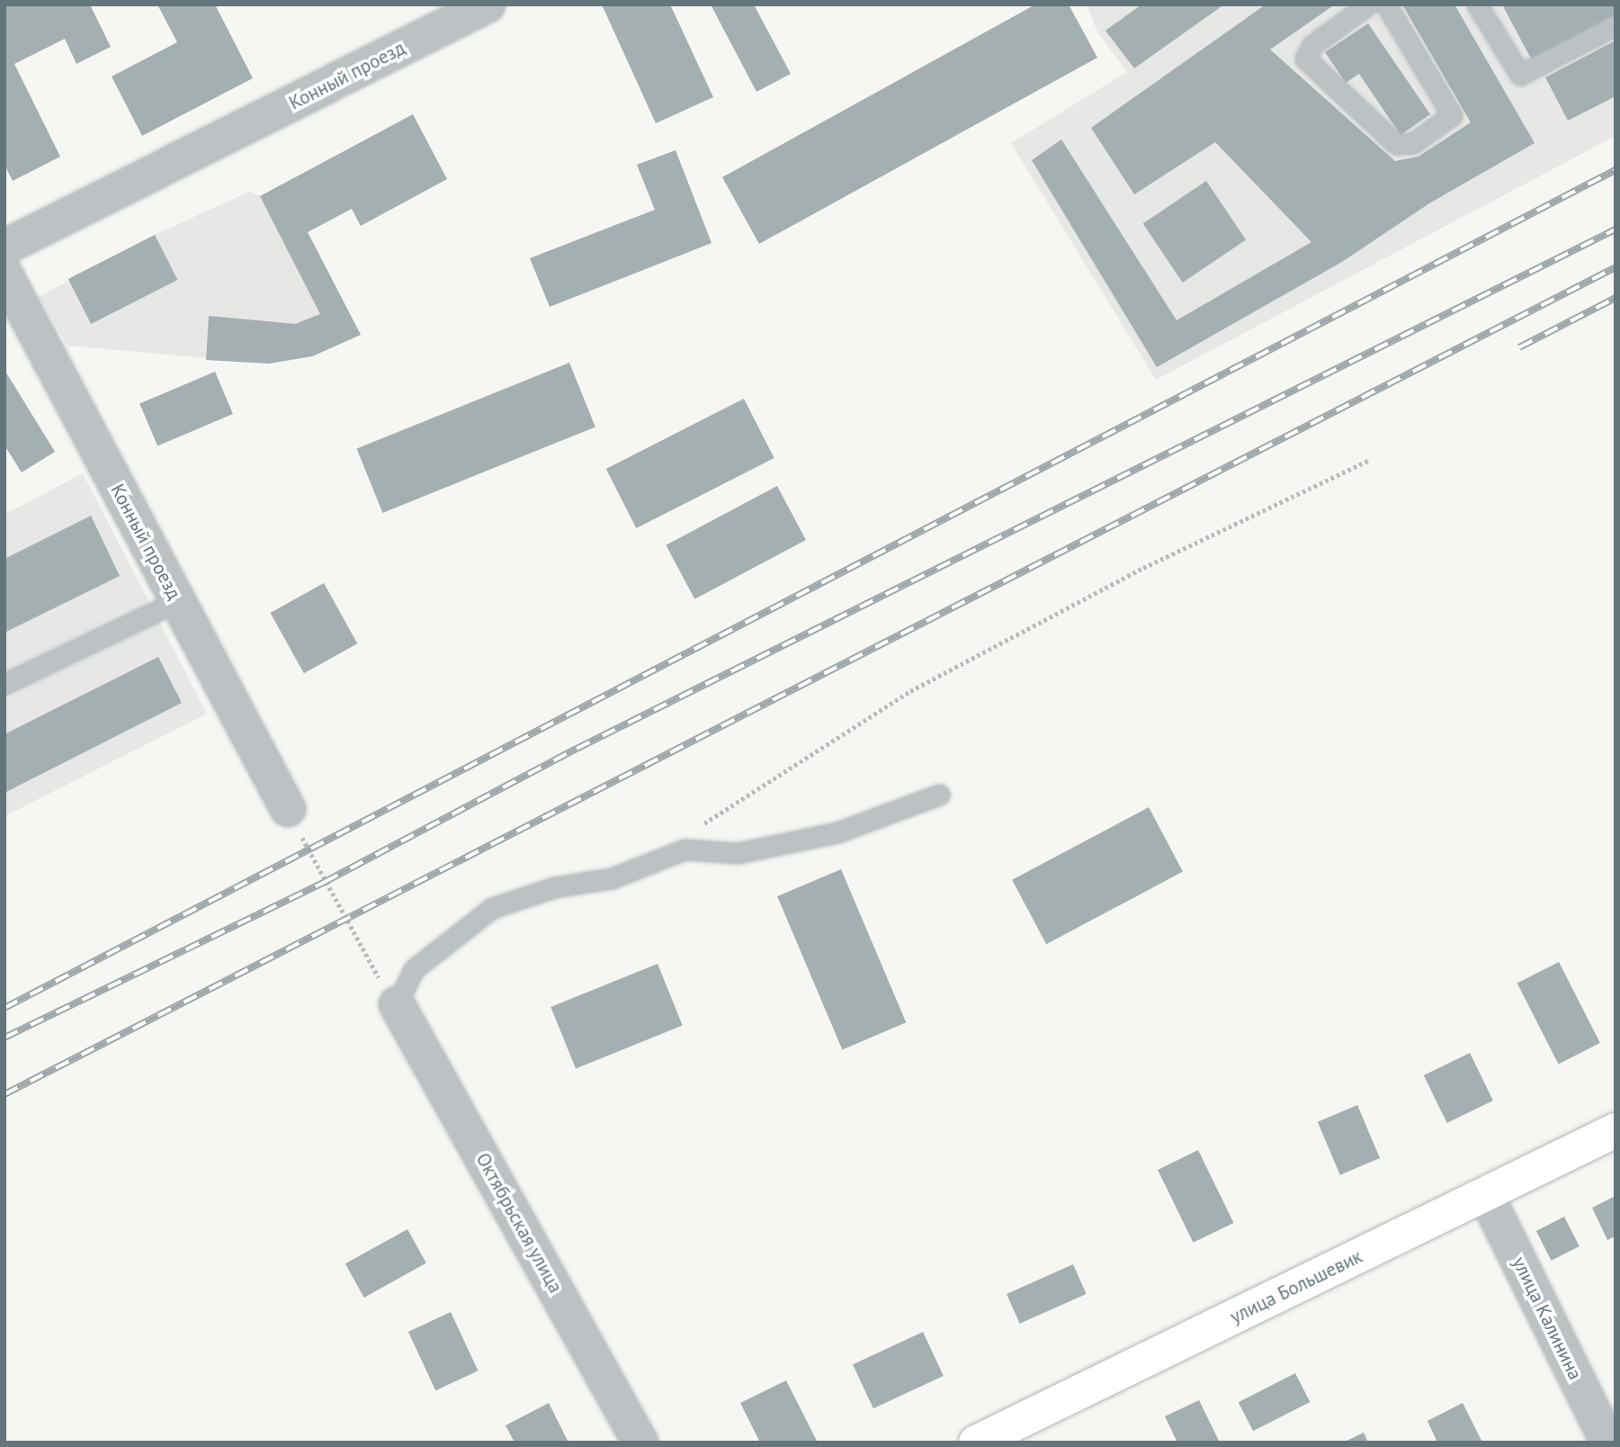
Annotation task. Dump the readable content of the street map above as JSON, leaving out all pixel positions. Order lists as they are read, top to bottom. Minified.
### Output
{"streets":{"main road":["улица Большевик"],"street":["Конный проезд","Октябрьская улица","улица Калинина"]},"crossings":[["улица Большевик","улица Калинина"]]}
